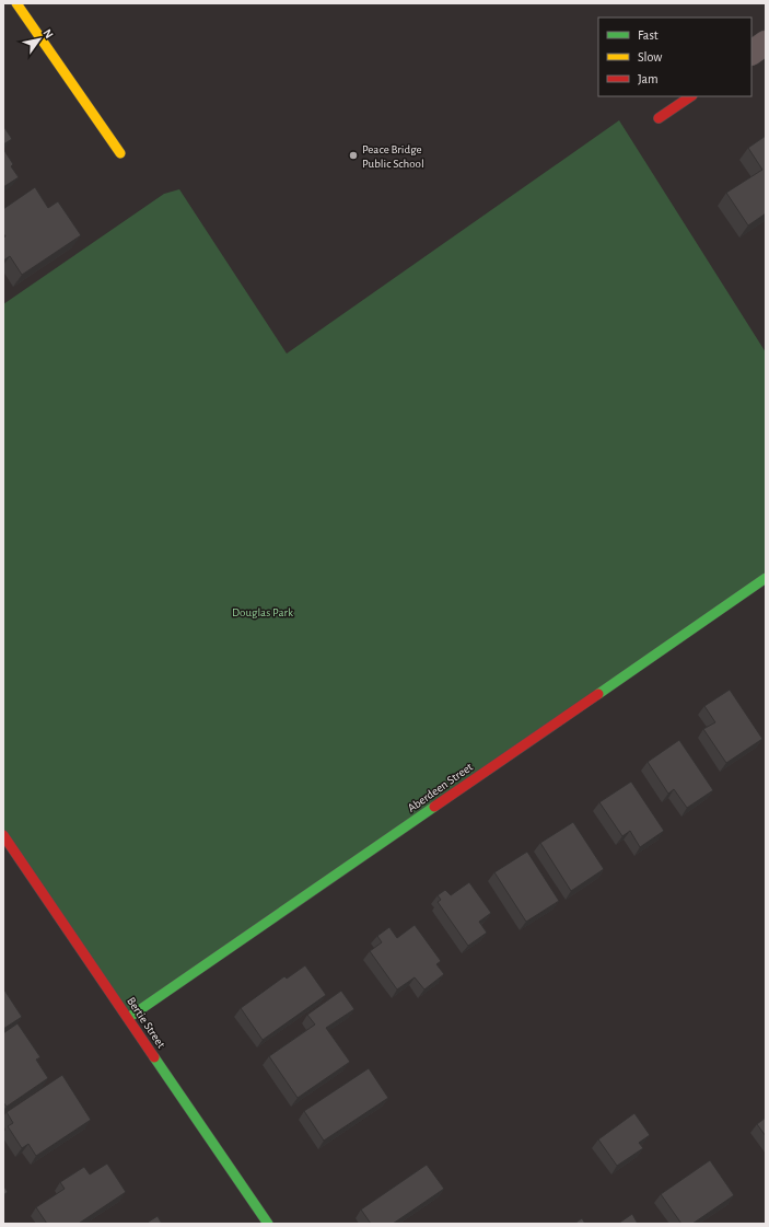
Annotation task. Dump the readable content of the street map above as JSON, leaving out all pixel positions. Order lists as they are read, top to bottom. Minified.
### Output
{"streets":{"street":["Aberdeen Street","Bertie Street"]},"crossings":[["Aberdeen Street","Bertie Street"]],"parks":["Douglas Park"],"places":["Peace Bridge Public School"],"legend":["Fast","Slow","Jam"],"north":"top right"}
